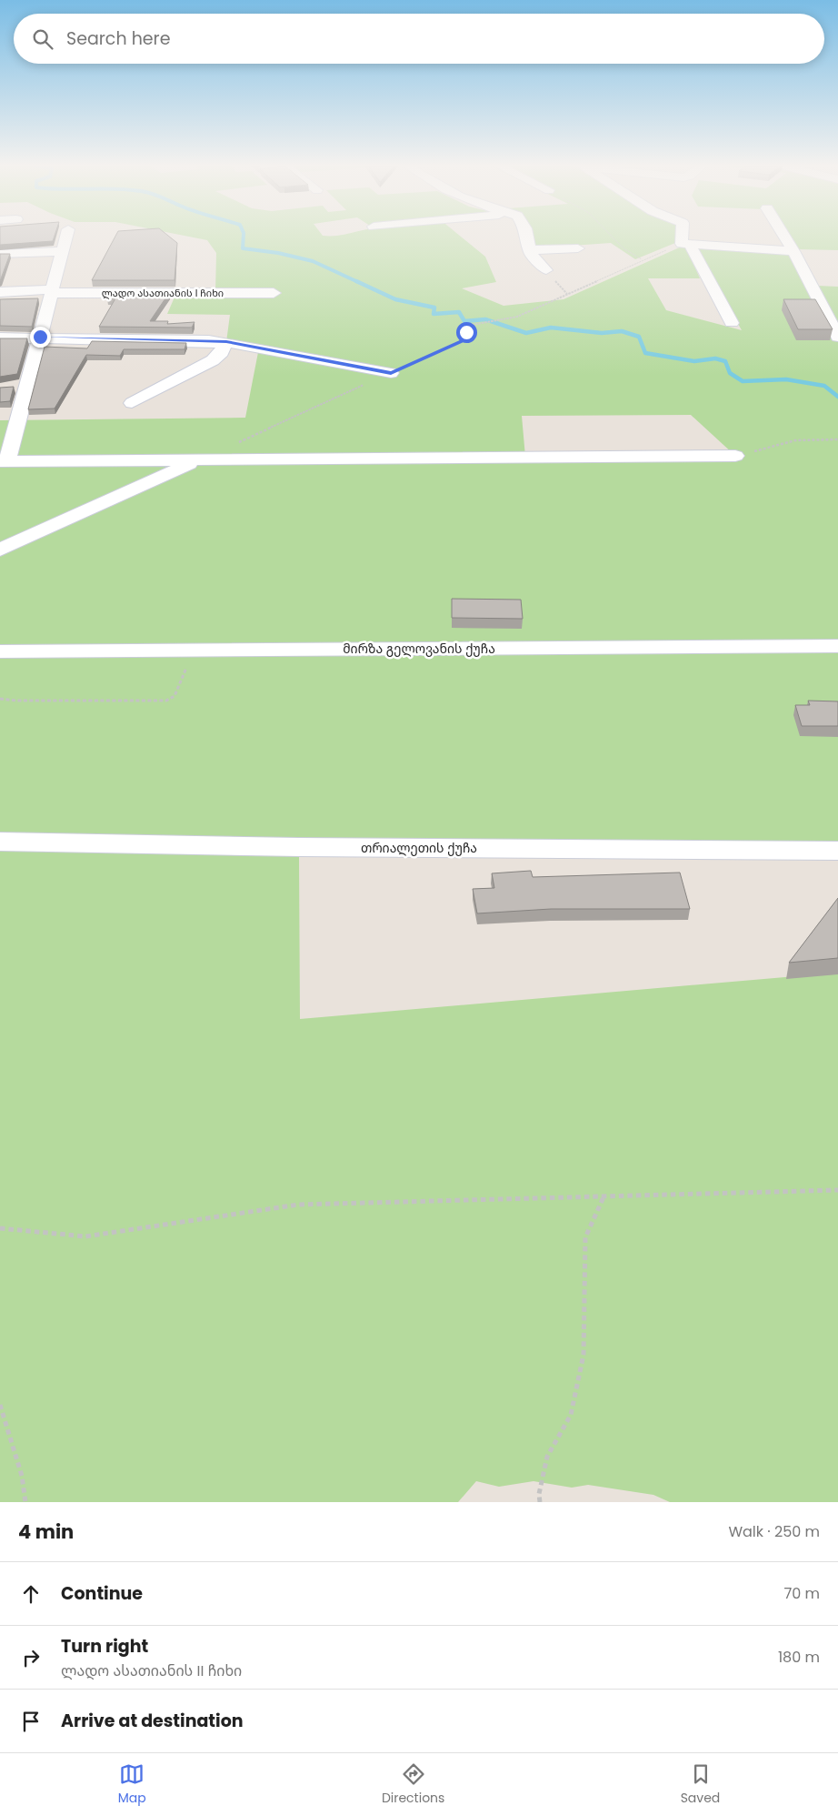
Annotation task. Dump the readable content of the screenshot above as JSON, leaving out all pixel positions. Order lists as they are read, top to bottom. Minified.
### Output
{"streets":{"street":["ლადო ასათიანის I ჩიხი","მირზა გელოვანის ქუჩა","თრიალეთის ქუჩა"]},"page":{"search":"Search here","heading":["4 min","Walk · 250 m"],"list":[["Continue","70 m"],["Turn right","ლადო ასათიანის II ჩიხი","180 m"],"Arrive at destination"],"nav":["Map","Directions","Saved"]}}
